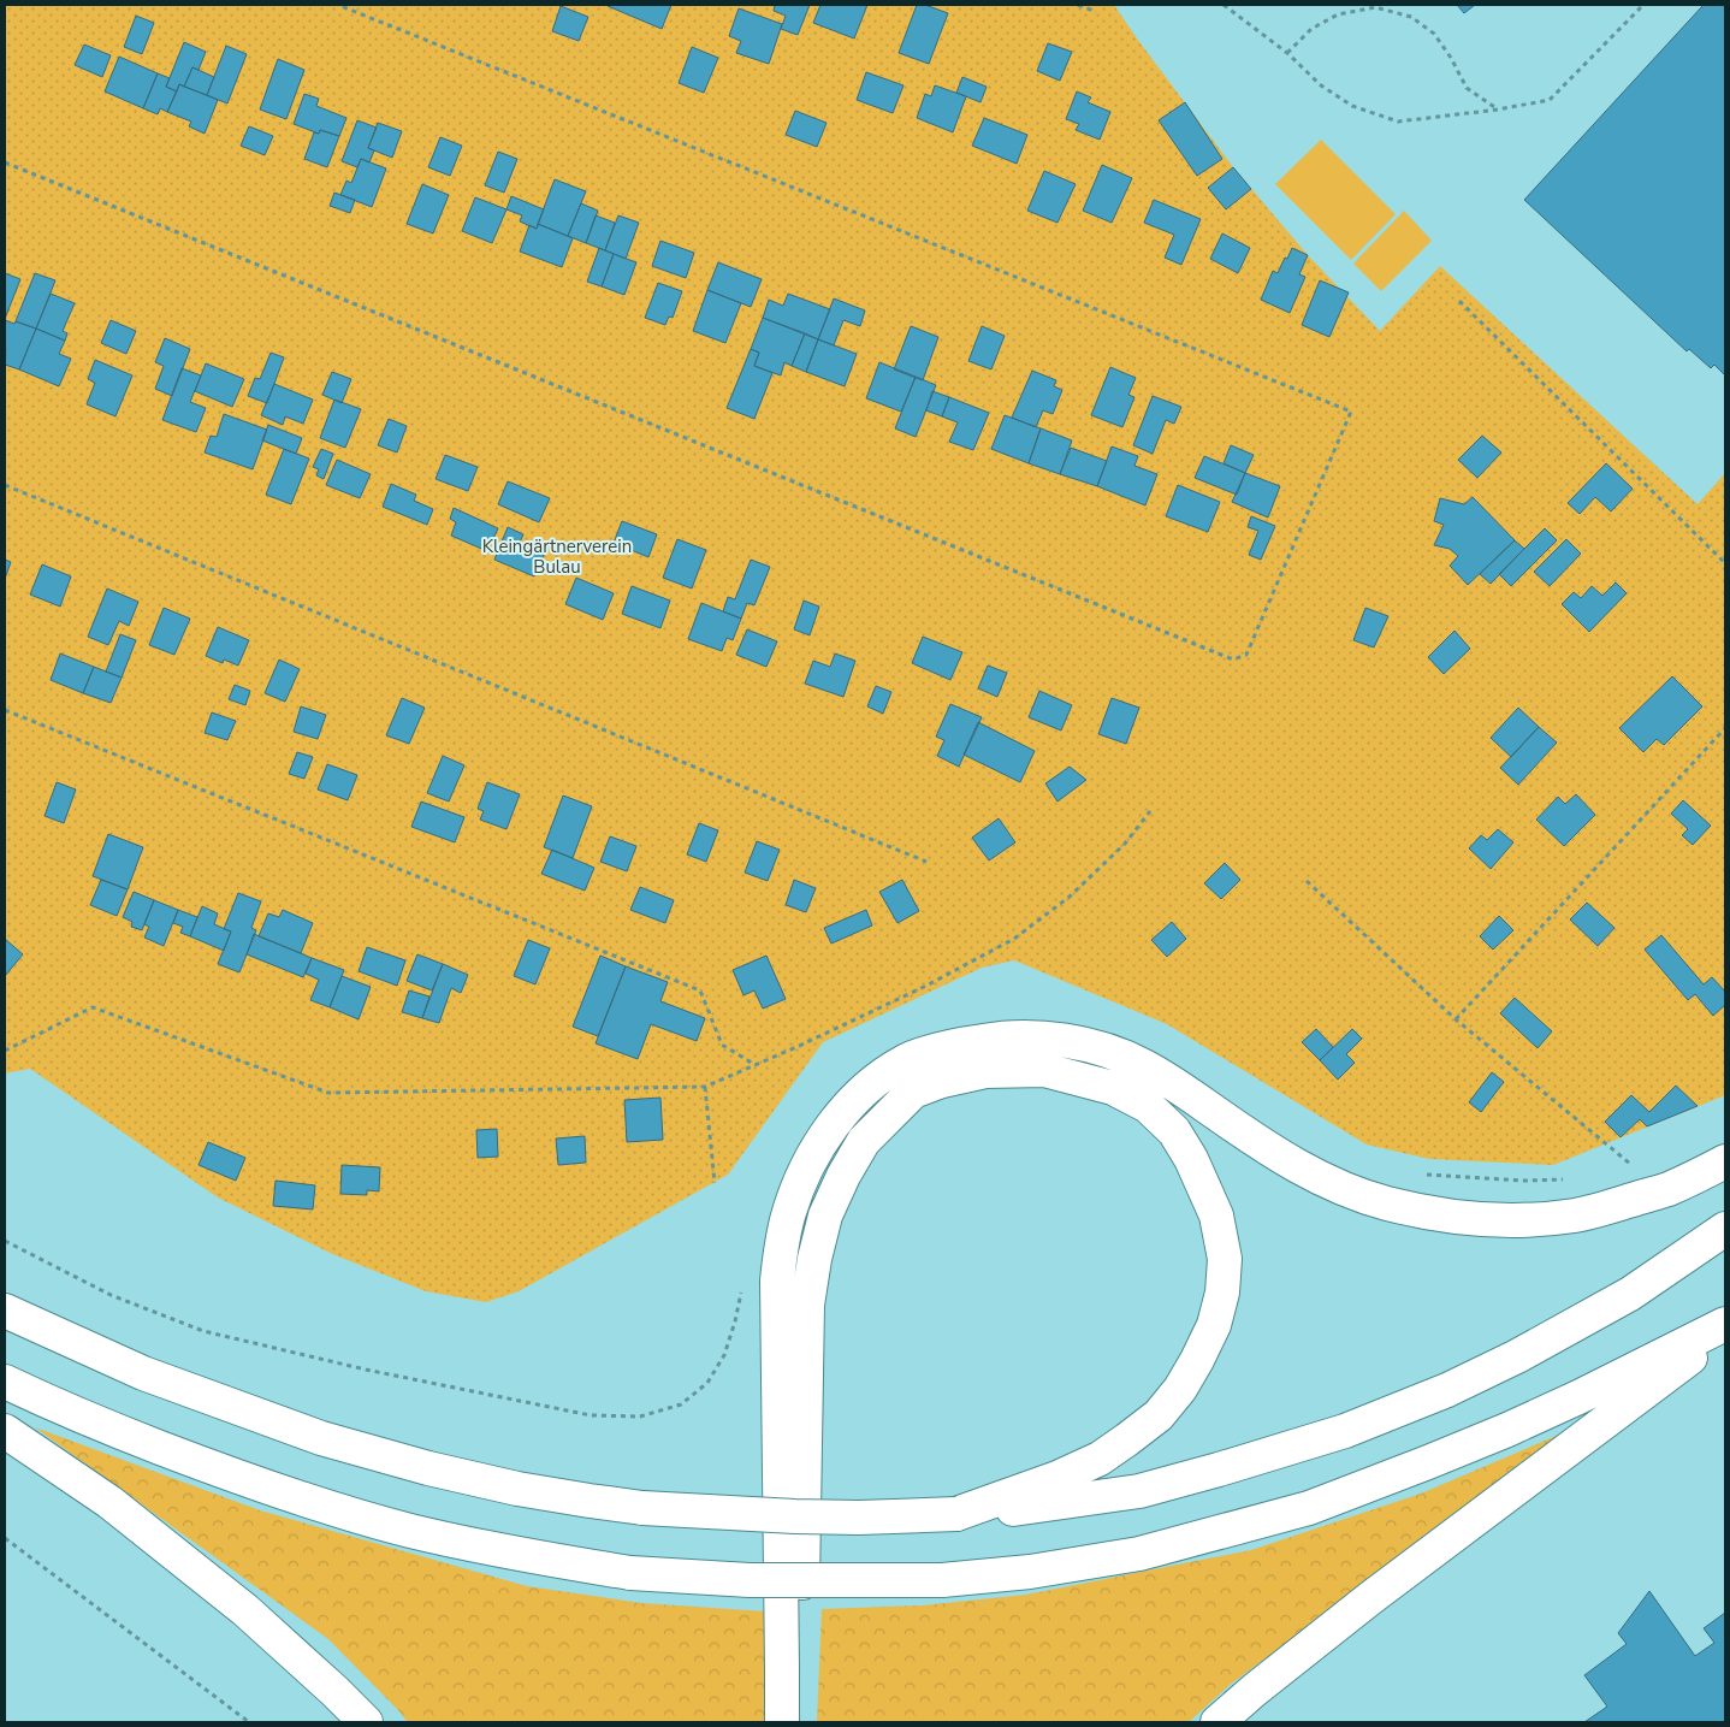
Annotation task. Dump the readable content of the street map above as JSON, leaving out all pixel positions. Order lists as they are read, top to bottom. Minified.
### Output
{"parks":["Kleingärtnerverein Bulau"]}
